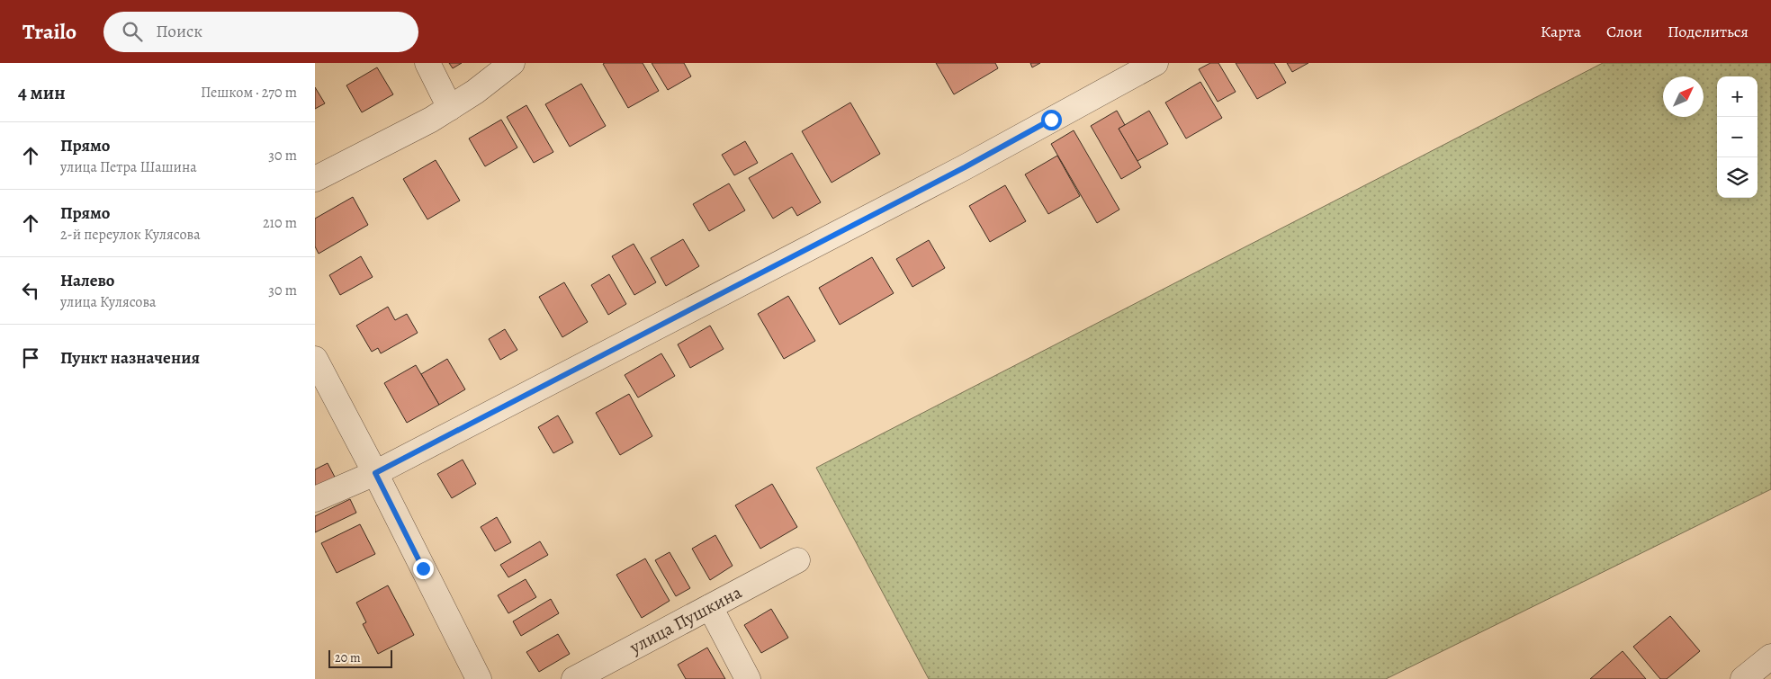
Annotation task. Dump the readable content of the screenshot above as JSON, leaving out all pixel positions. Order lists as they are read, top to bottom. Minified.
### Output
{"streets":{"street":["улица Пушкина"]},"scale_bar":"20 m","north":"top right","page":{"header":"Trailo","search":"Поиск","nav":["Карта","Слои","Поделиться"],"heading":["4 мин","Пешком · 270 m"],"map_buttons":["+","−"],"list":[["Прямо","улица Петра Шашина","30 m"],["Прямо","2-й переулок Кулясова","210 m"],["Налево","улица Кулясова","30 m"],"Пункт назначения"],"scale":"20 m"}}
